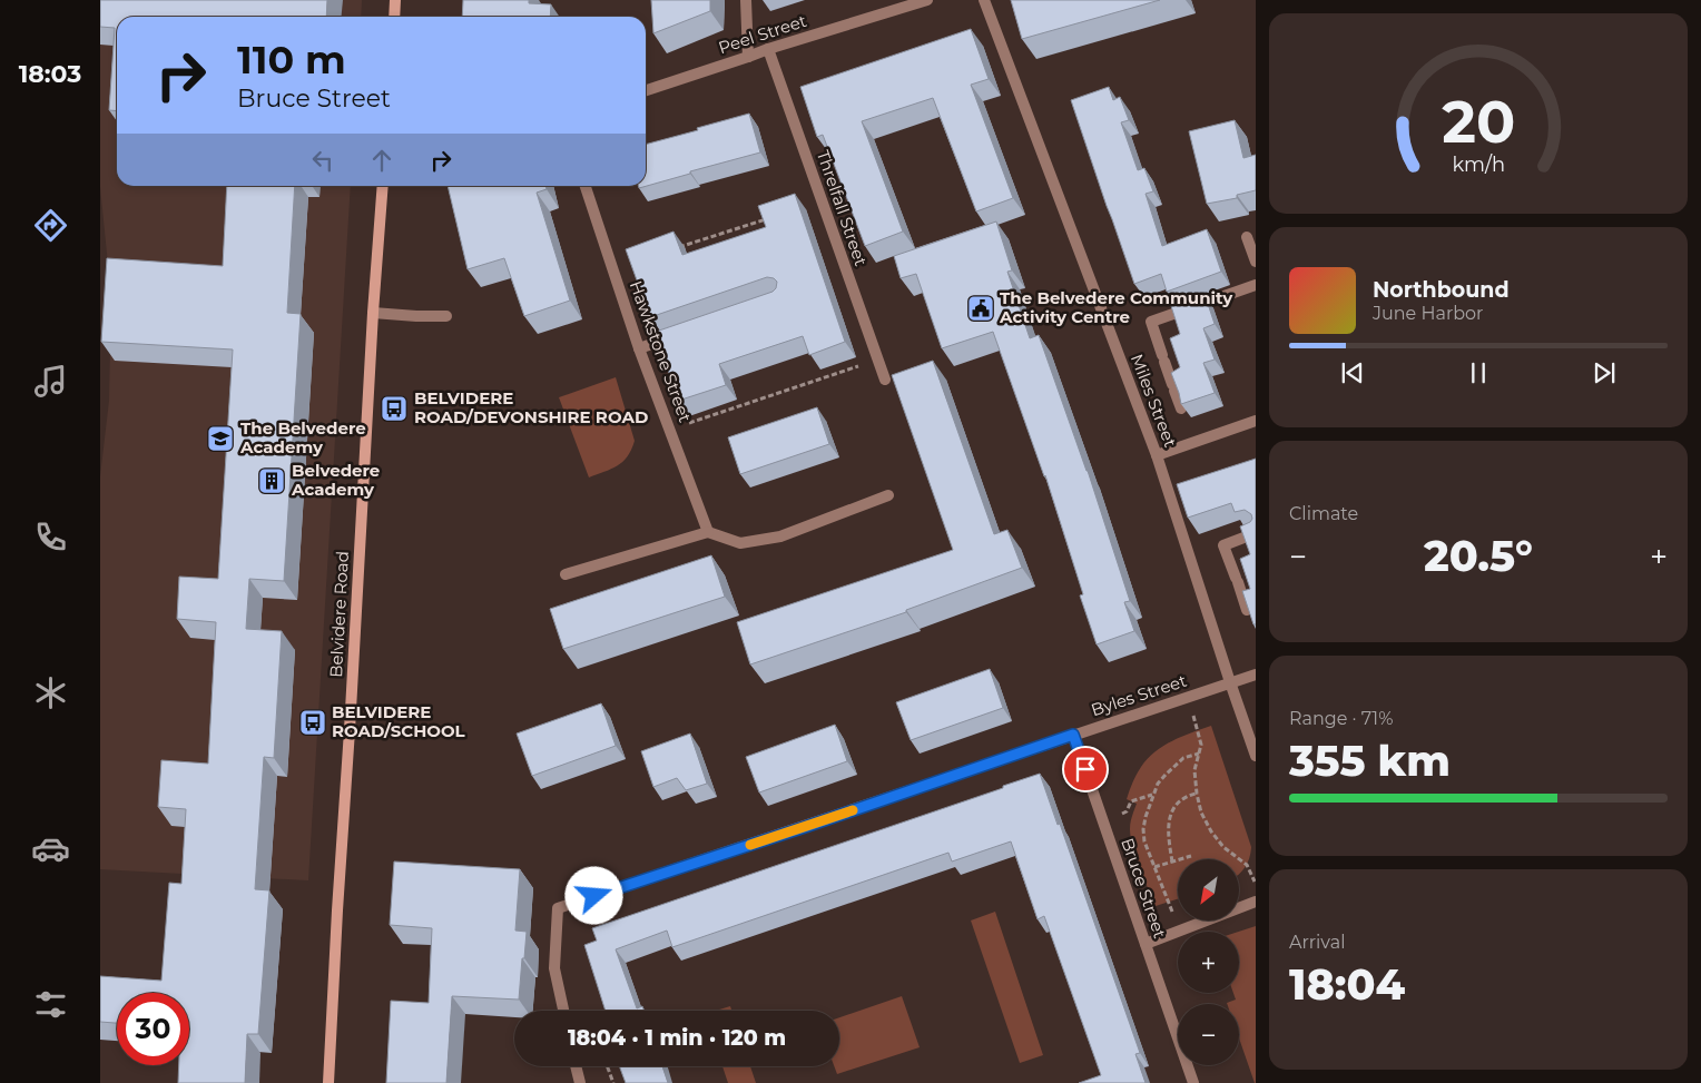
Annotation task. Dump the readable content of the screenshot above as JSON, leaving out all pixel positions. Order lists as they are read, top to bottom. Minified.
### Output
{"streets":{"main road":["Belvidere Road"],"street":["Peel Street","Threlfall Street","Hawkstone Street","Miles Street","Byles Street","Bruce Street"]},"crossings":[["Peel Street","Threlfall Street"],["Miles Street","Byles Street"],["Byles Street","Bruce Street"]],"places":{"public building":["The Belvedere Community Activity Centre"],"bus stop":["BELVIDERE ROAD/DEVONSHIRE ROAD","BELVIDERE ROAD/SCHOOL"],"school or university":["The Belvedere Academy"],"building":["Belvedere Academy"]},"north":"bottom left","page":{"tabs":"18:03","turn":["110 m","Bruce Street"],"song":["Northbound","June Harbor"],"tile":["Climate",["Range · 71%","355 km"],["Arrival","18:04"]],"heat":["−","20.5°","+"],"map_buttons":["+","−"],"limit":"30","trip":"18:04 · 1 min · 120 m","gauge":["20","km/h"]}}
